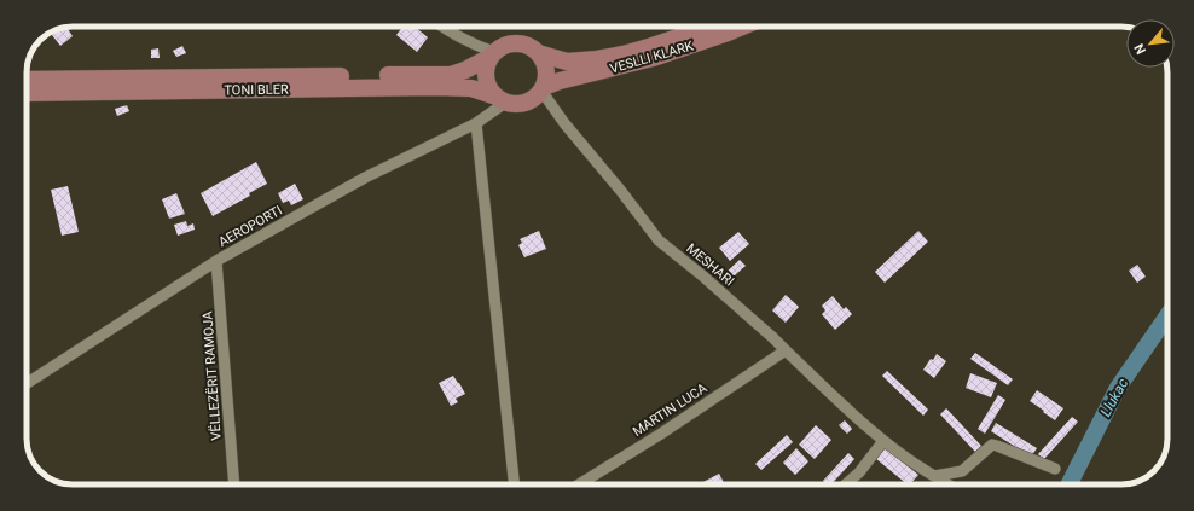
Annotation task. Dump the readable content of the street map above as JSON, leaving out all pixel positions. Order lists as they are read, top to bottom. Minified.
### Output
{"streets":{"main road":["VESLLI KLARK","TONI BLER"],"street":["AEROPORTI","MESHARI","VËLLEZËRIT RAMOJA","MARTIN LUCA"]},"crossings":[["VESLLI KLARK","TONI BLER"],["VESLLI KLARK","AEROPORTI"],["VESLLI KLARK","MESHARI"],["TONI BLER","AEROPORTI"],["TONI BLER","MESHARI"],["AEROPORTI","MESHARI"],["AEROPORTI","VËLLEZËRIT RAMOJA"],["MESHARI","MARTIN LUCA"]],"water":["Llukac"],"north":"bottom left"}
